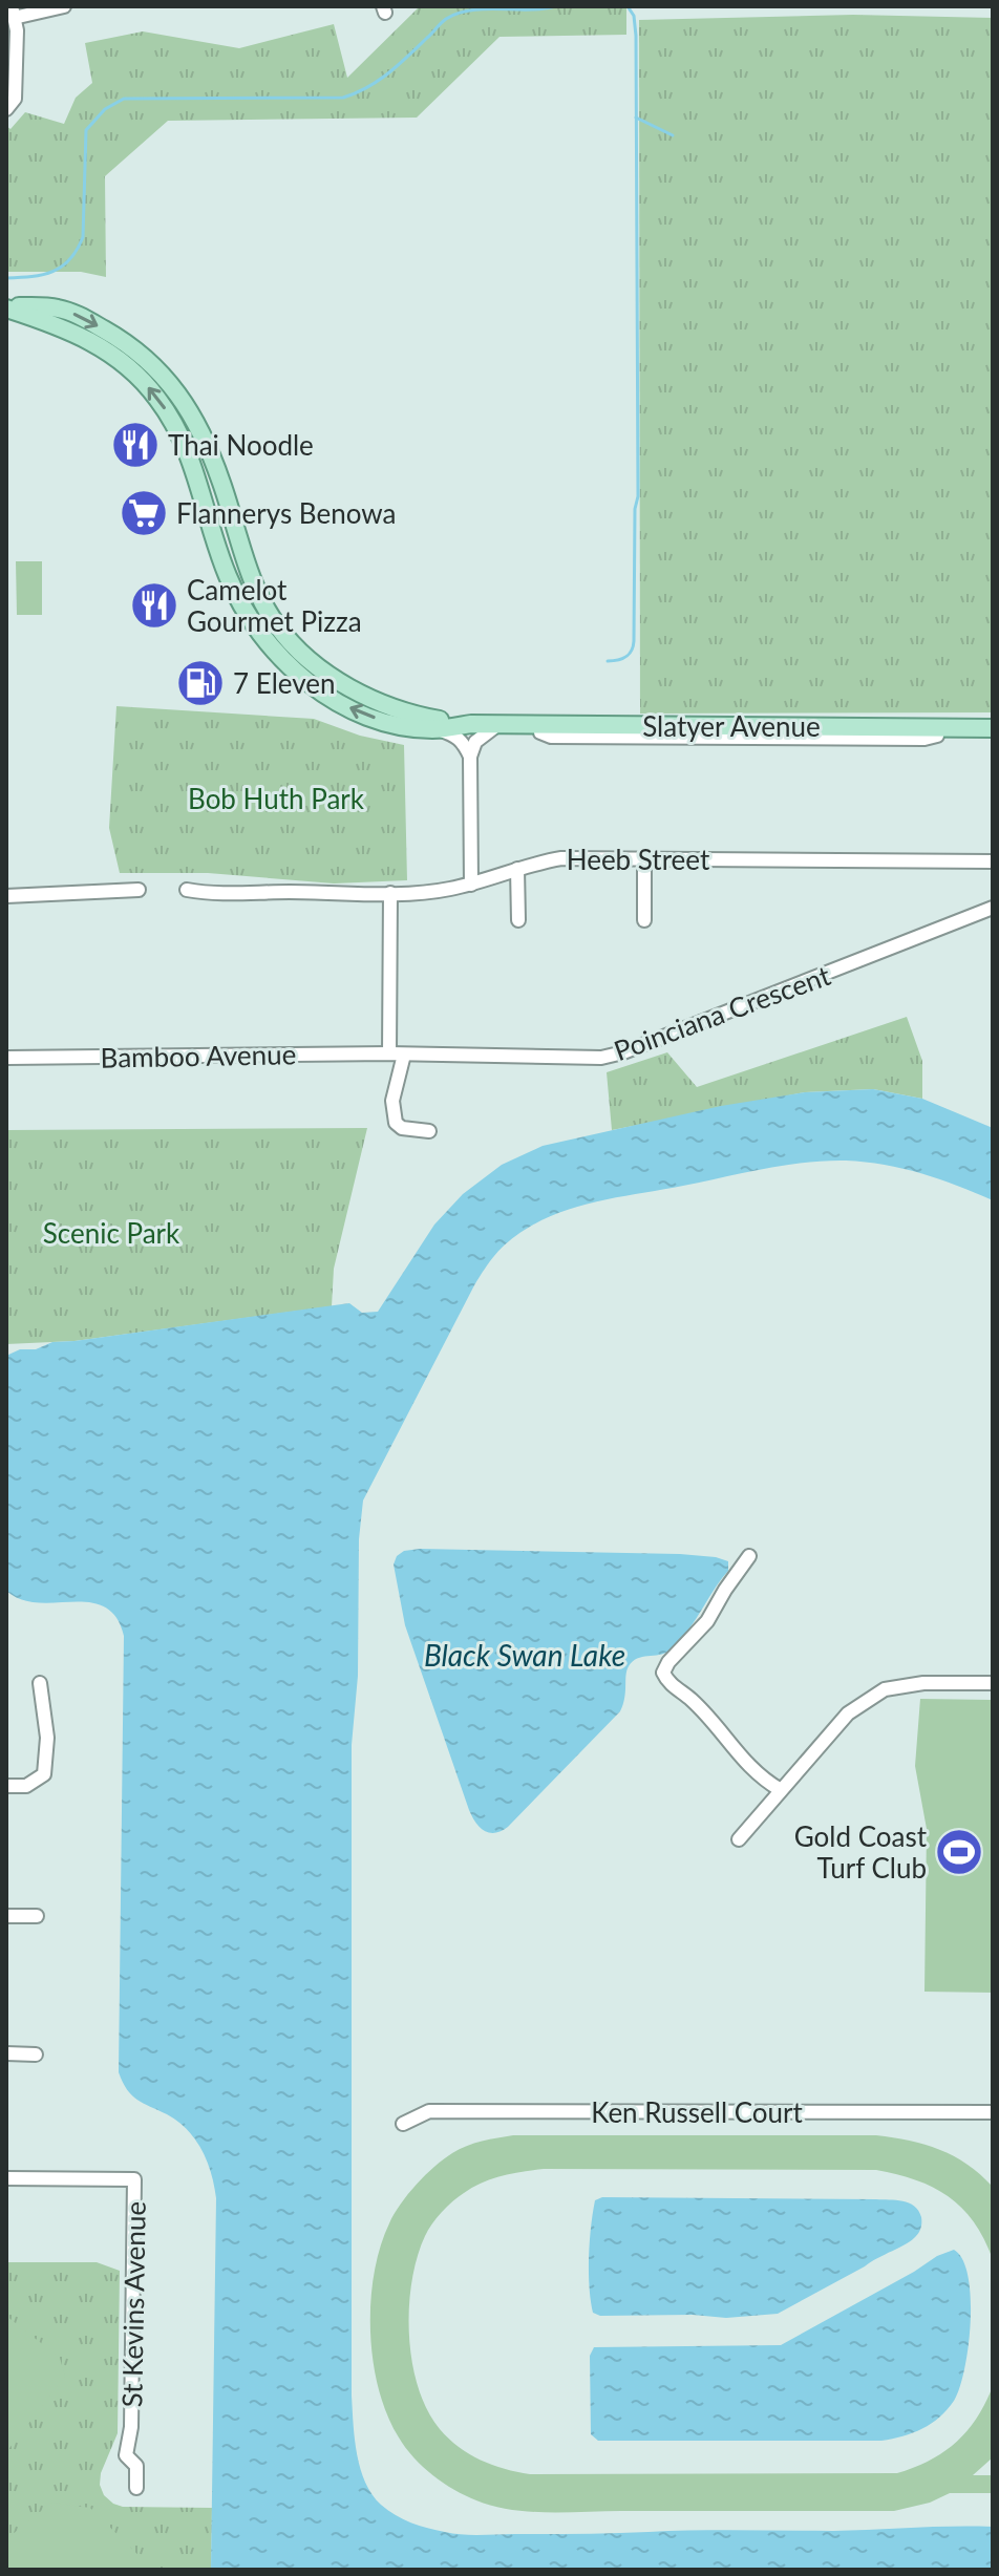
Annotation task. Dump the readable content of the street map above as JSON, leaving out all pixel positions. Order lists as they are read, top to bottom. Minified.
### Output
{"streets":{"main road":["Slatyer Avenue"],"street":["Heeb Street","Poinciana Crescent","Bamboo Avenue","Ken Russell Court","St Kevins Avenue"]},"crossings":[["Poinciana Crescent","Bamboo Avenue"]],"water":["Black Swan Lake"],"parks":["Bob Huth Park","Scenic Park"],"places":{"restaurant":["Thai Noodle","Camelot Gourmet Pizza"],"supermarket":["Flannerys Benowa"],"fuel station":["7 Eleven"],"sports":["Gold Coast Turf Club"]}}
